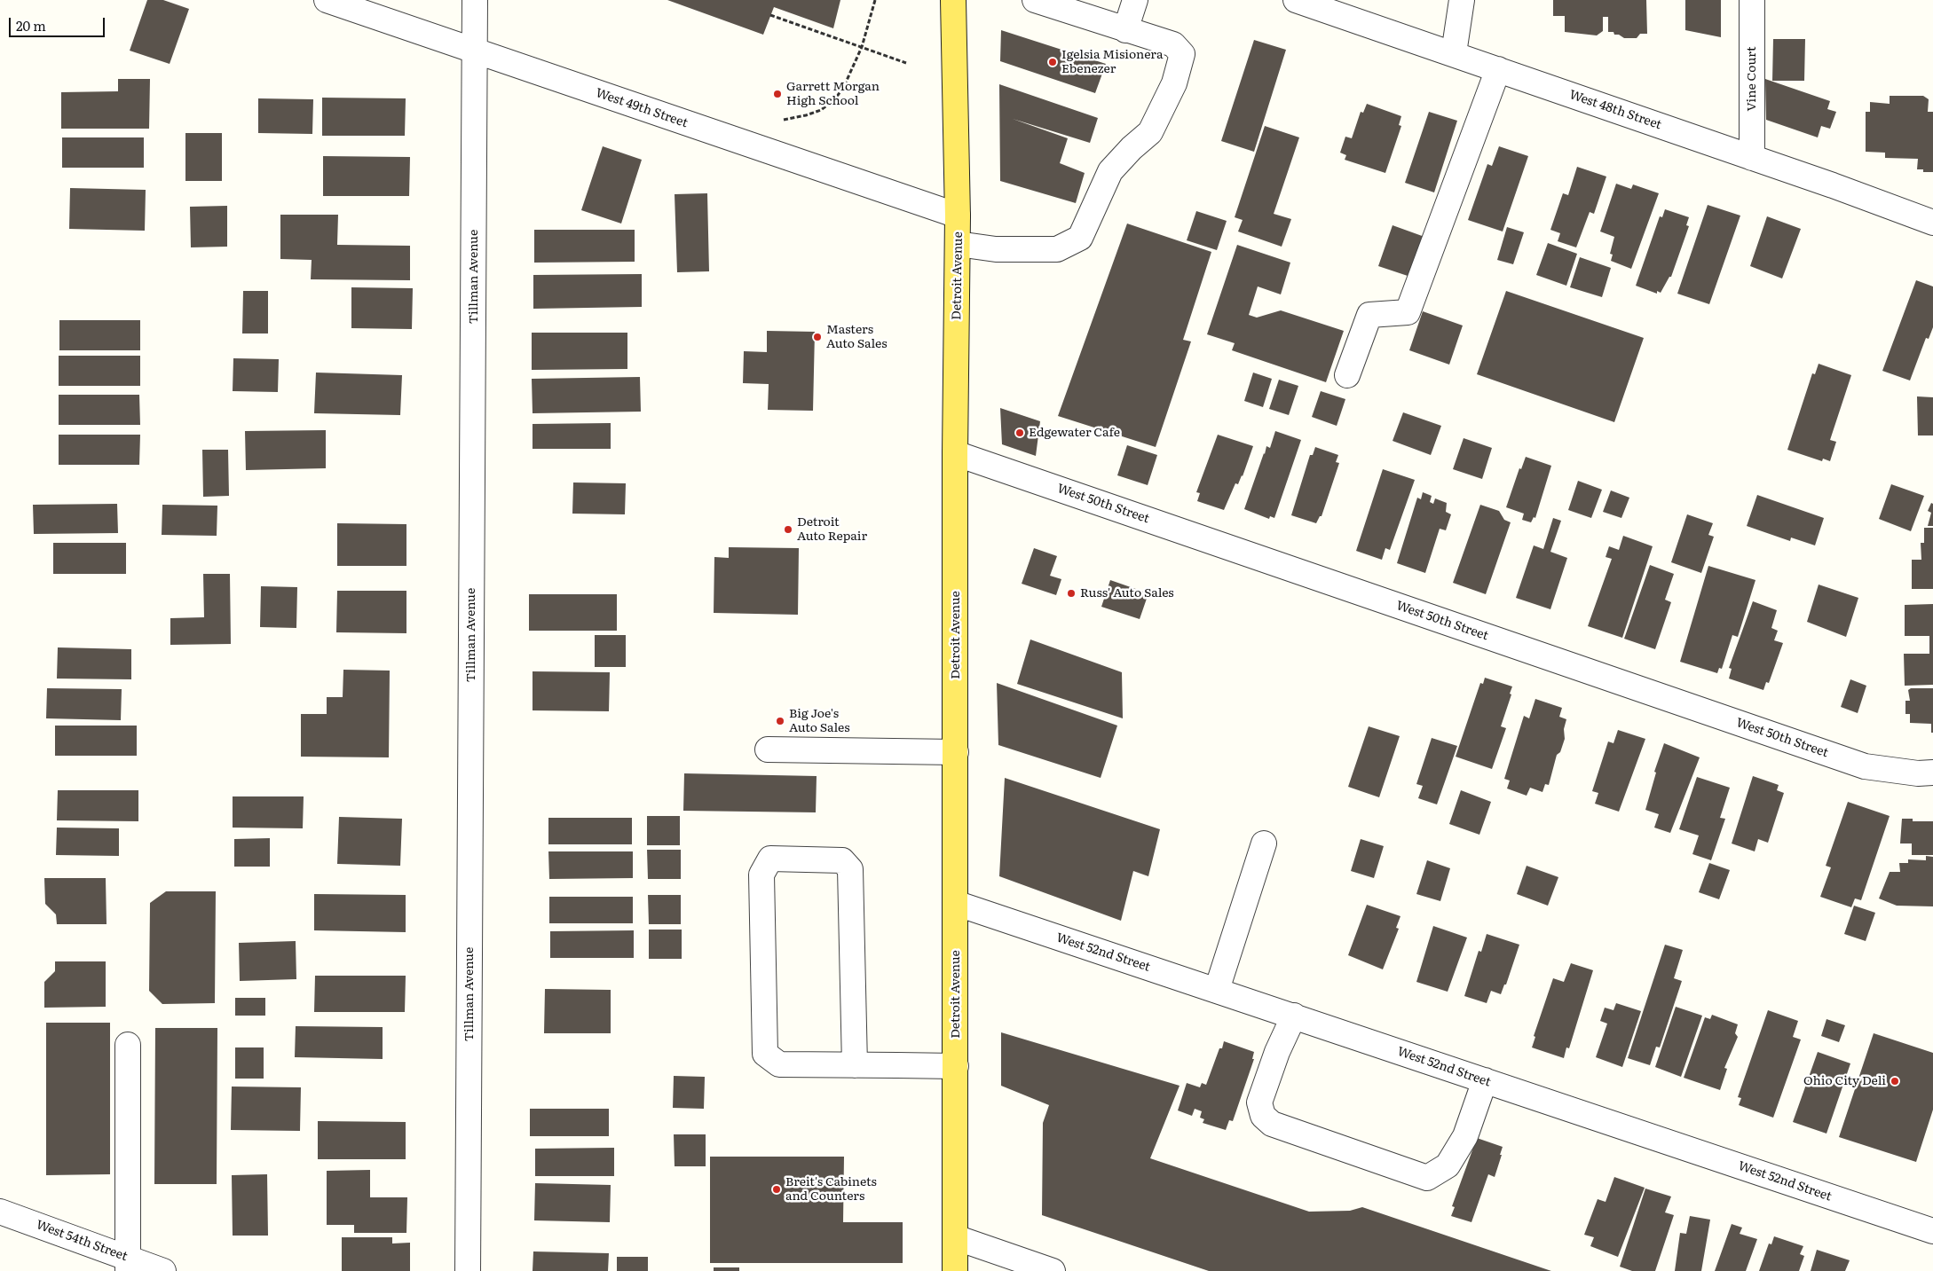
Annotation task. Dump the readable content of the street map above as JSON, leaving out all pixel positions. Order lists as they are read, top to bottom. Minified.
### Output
{"streets":{"main road":["Detroit Avenue"],"street":["Vine Court","West 49th Street","West 48th Street","Tillman Avenue","West 50th Street","West 52nd Street","West 54th Street"]},"crossings":[["Vine Court","West 48th Street"],["West 49th Street","Detroit Avenue"],["West 49th Street","Tillman Avenue"],["Detroit Avenue","West 50th Street"],["Detroit Avenue","West 52nd Street"]],"places":["Igelsia Misionera Ebenezer","Garrett Morgan High School","Masters Auto Sales","Edgewater Cafe","Detroit Auto Repair","Russ' Auto Sales","Big Joe's Auto Sales","Ohio City Deli","Breit's Cabinets and Counters"],"scale_bar":"20 m"}
